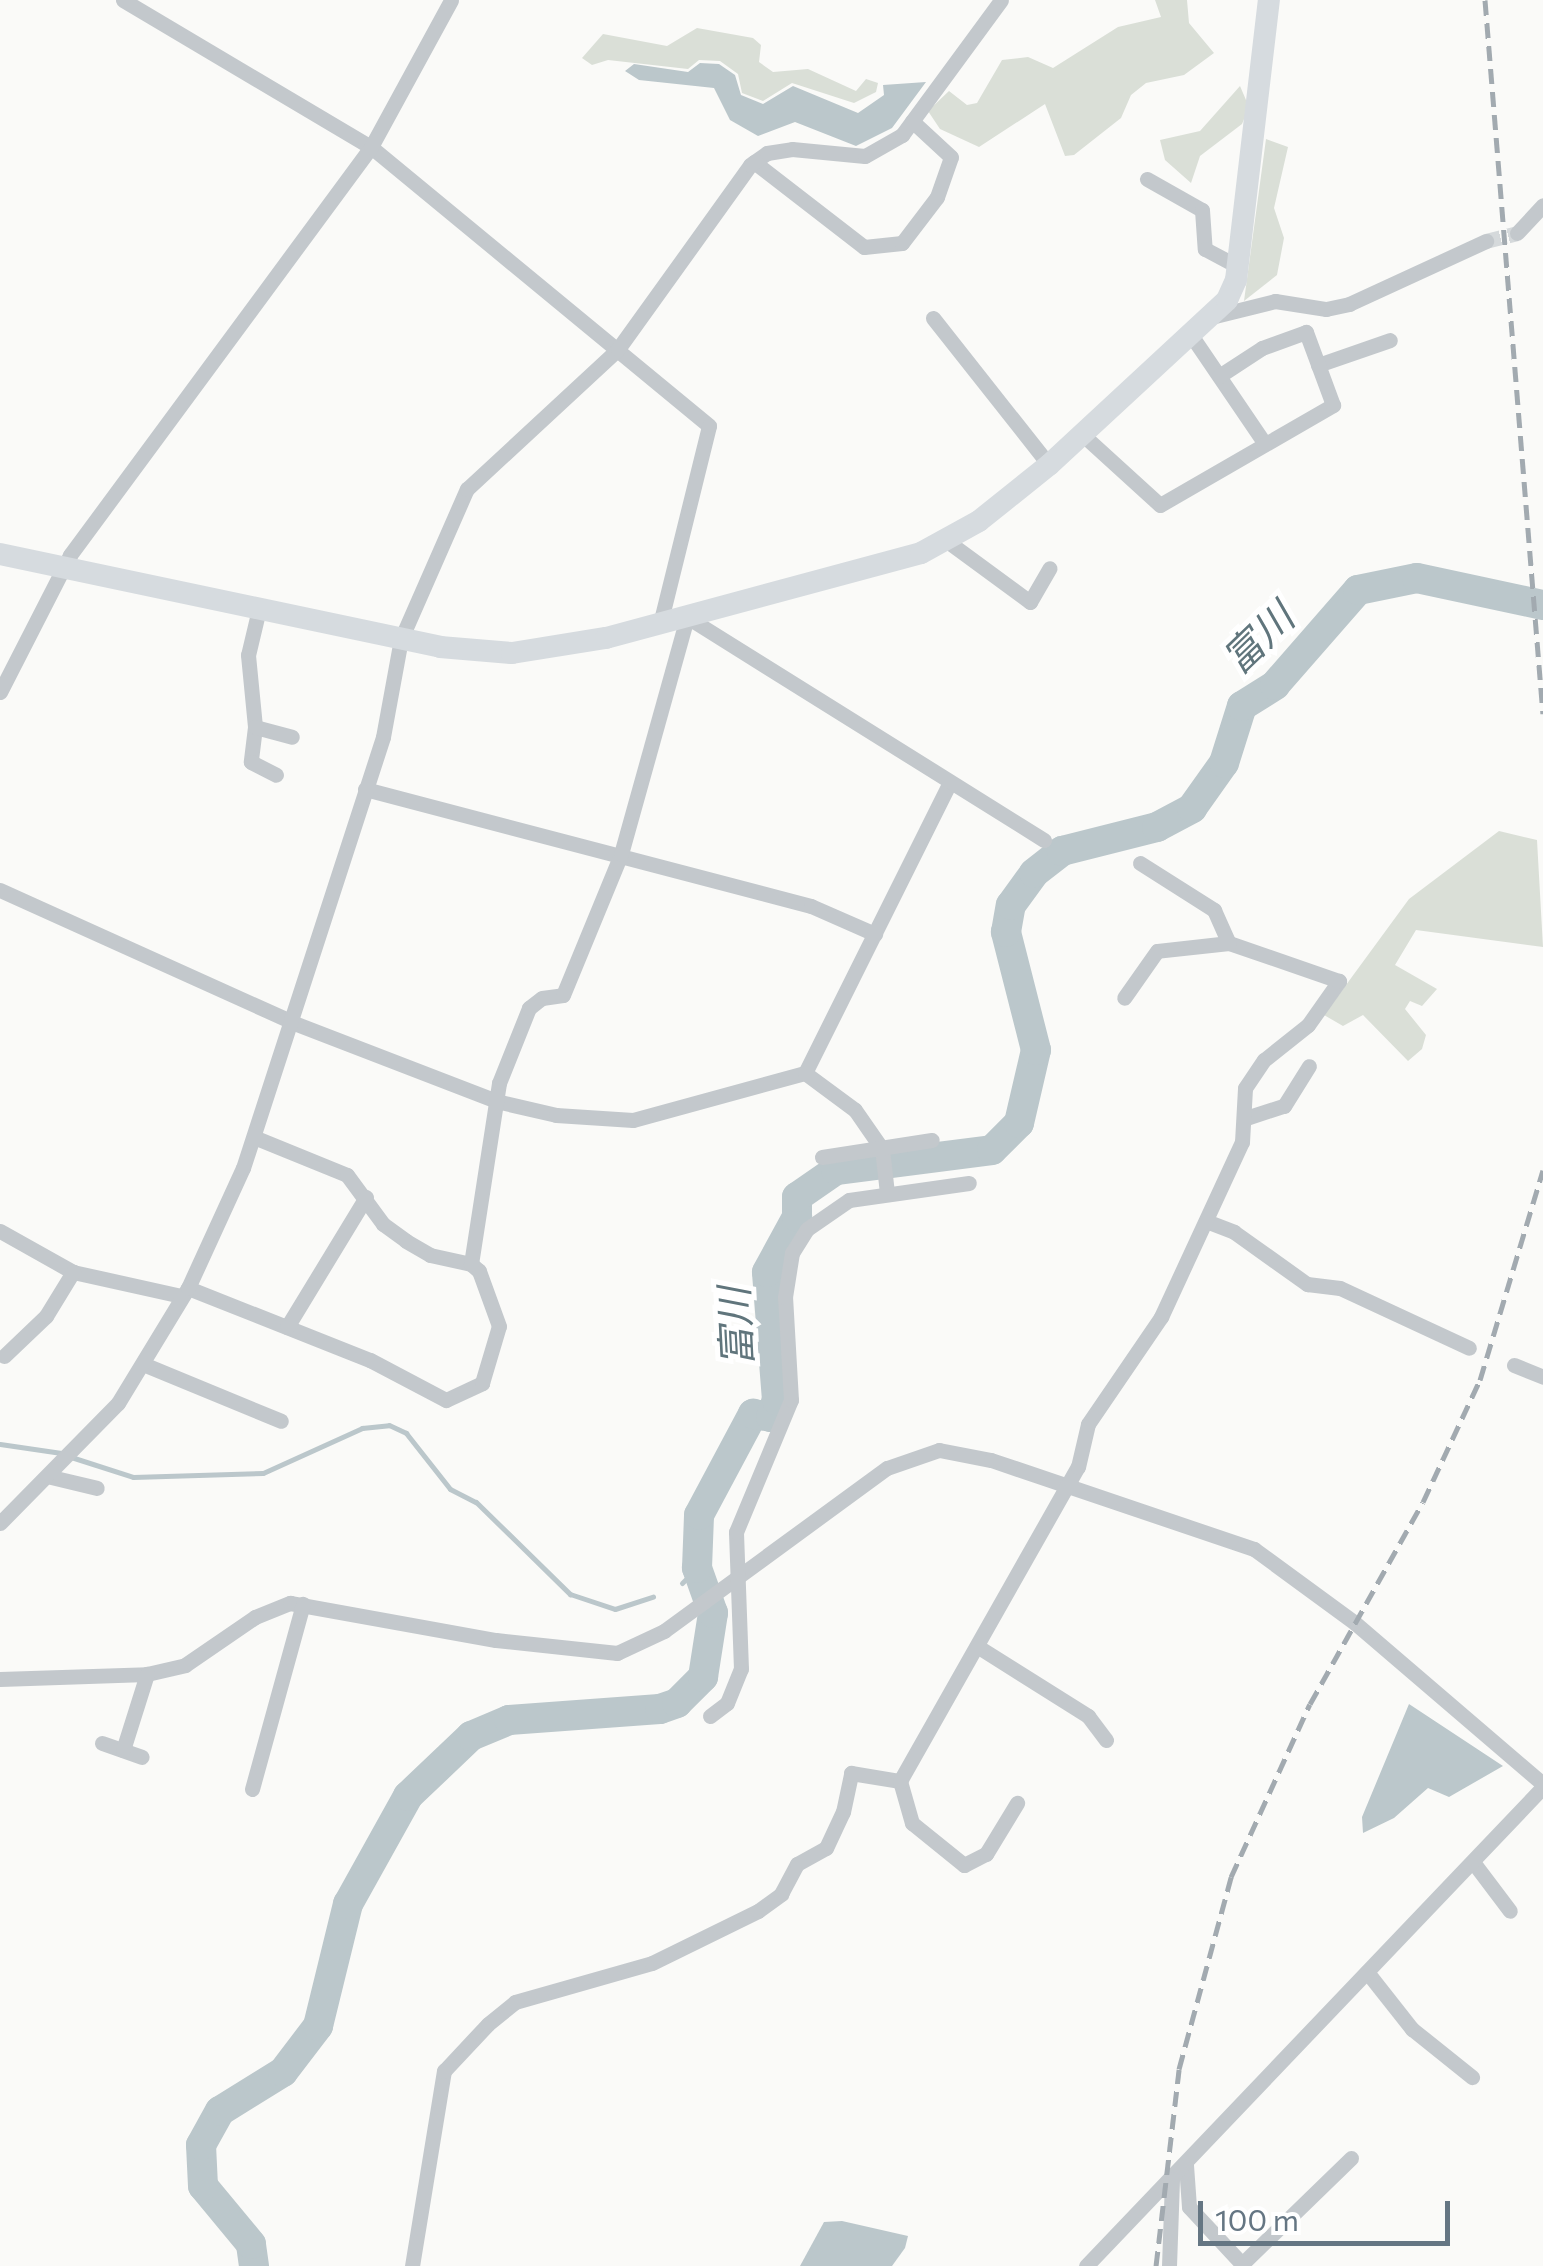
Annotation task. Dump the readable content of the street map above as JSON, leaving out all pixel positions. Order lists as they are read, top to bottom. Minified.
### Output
{"water":["富川"],"scale_bar":"100 m"}
